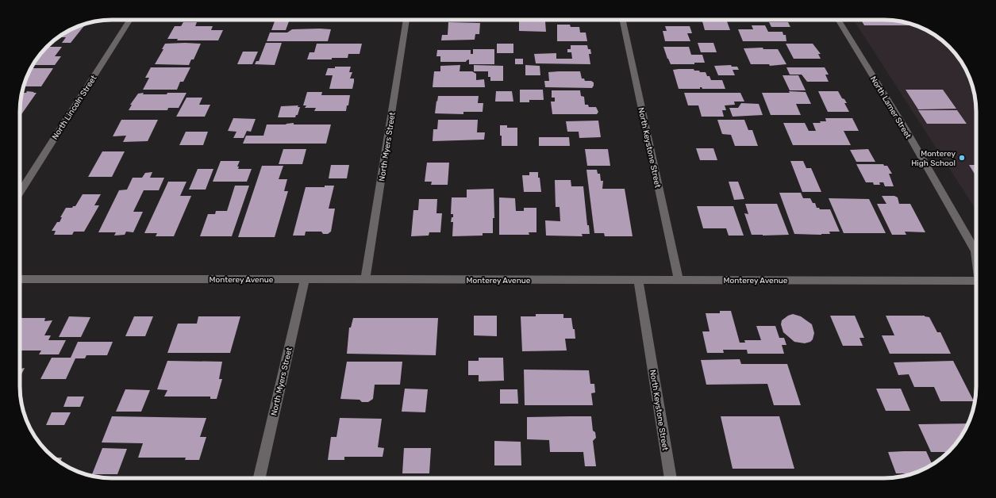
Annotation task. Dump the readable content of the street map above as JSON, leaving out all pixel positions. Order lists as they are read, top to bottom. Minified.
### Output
{"streets":{"street":["North Lincoln Street","North Lamer Street","North Myers Street","North Keystone Street","Monterey Avenue"]},"crossings":[["North Myers Street","Monterey Avenue"],["North Keystone Street","Monterey Avenue"]],"places":["Monterey High School"]}
